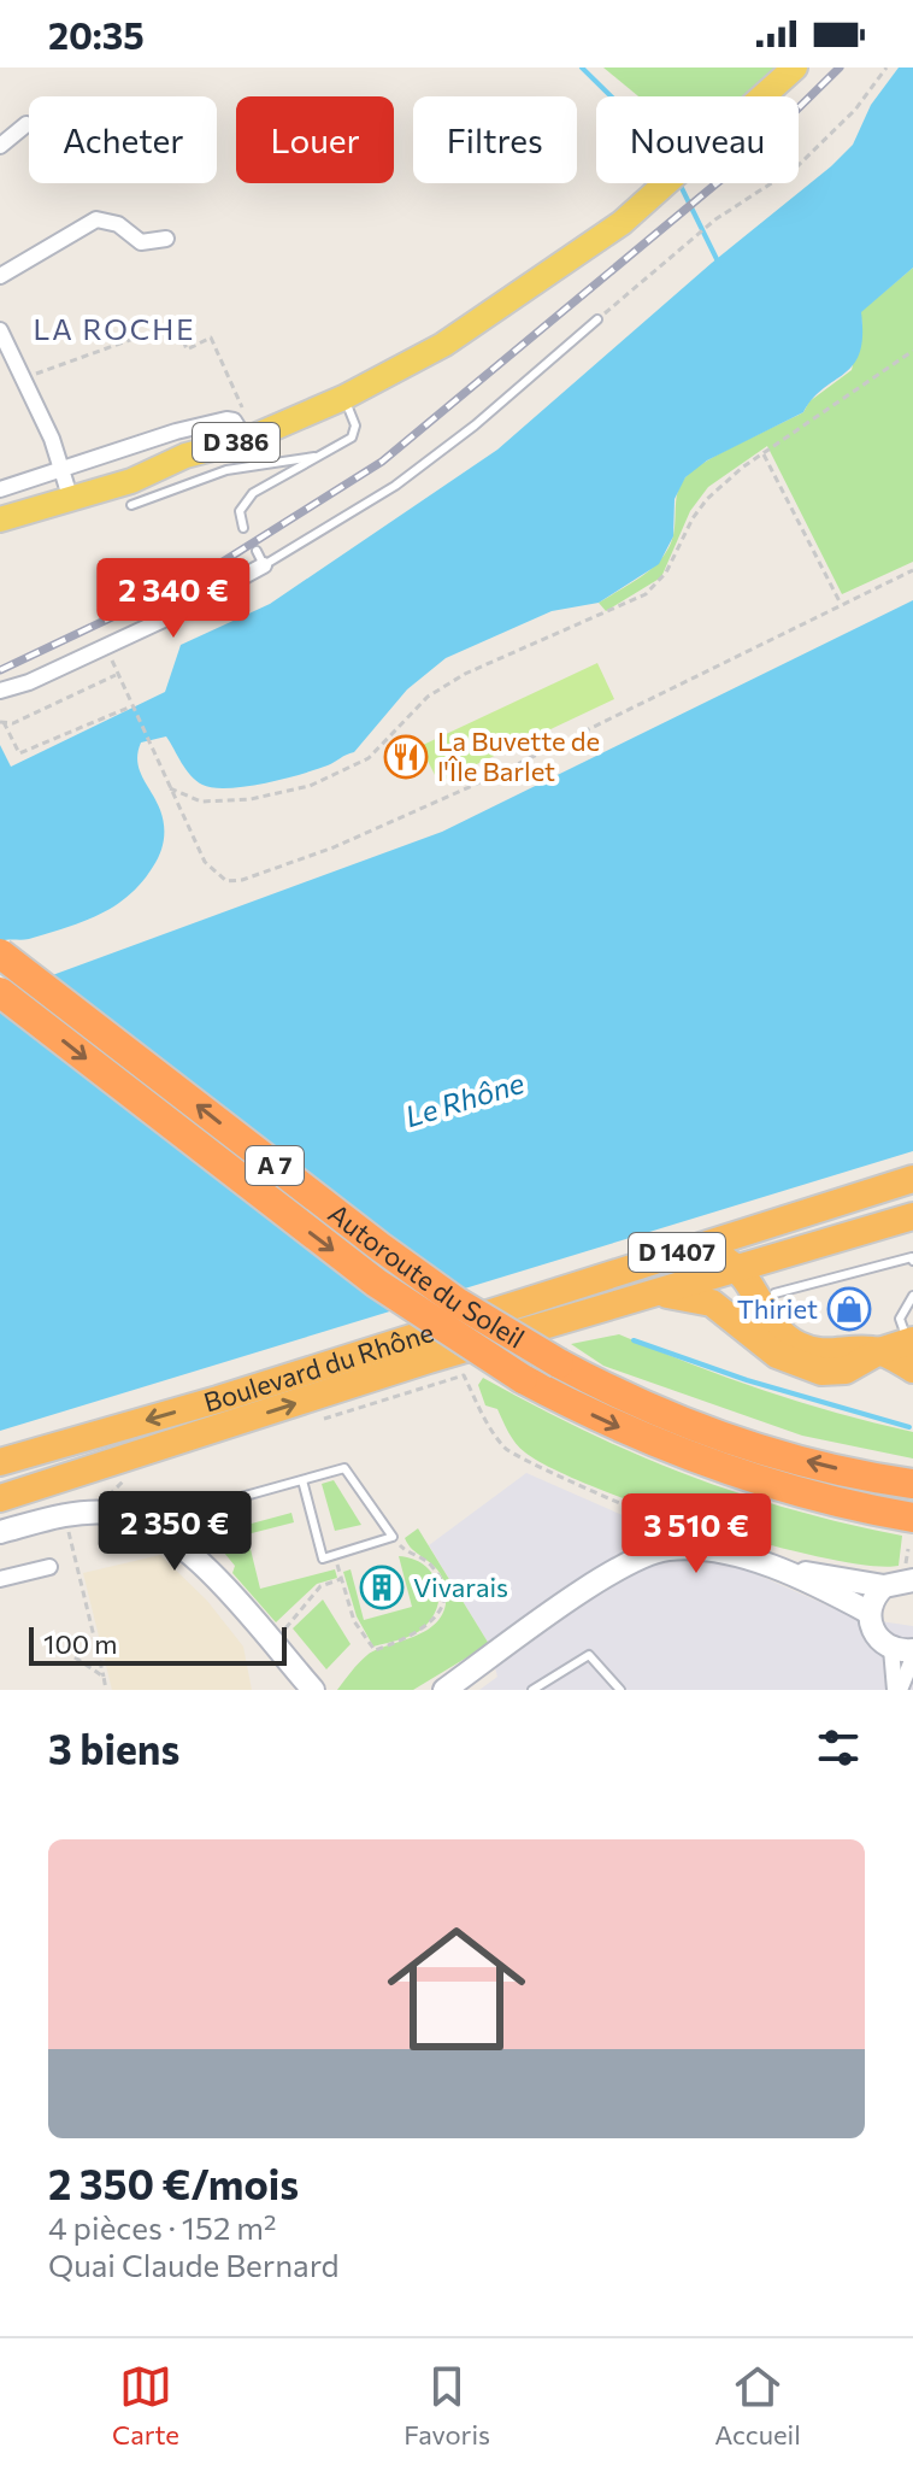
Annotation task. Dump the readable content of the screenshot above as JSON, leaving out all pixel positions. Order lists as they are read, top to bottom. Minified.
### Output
{"streets":{"highway":["A 7","D 1407","Autoroute du Soleil","Boulevard du Rhône"],"main road":["D 386"]},"districts":["LA ROCHE"],"water":["Le Rhône"],"places":{"restaurant":["La Buvette de l'Île Barlet"],"shop":["Thiriet"],"building":["Vivarais"]},"scale_bar":"100 m","page":{"status":"20:35","chip":["Acheter","Louer","Filtres","Nouveau"],"price":["2 340 €","2 350 €","3 510 €"],"scale":"100 m","heading":"3 biens","list":[{"name":"2 350 €/mois","note":"4 pièces · 152 m² · Quai Claude Bernard"}],"tabs":["Carte","Favoris","Accueil"]}}
